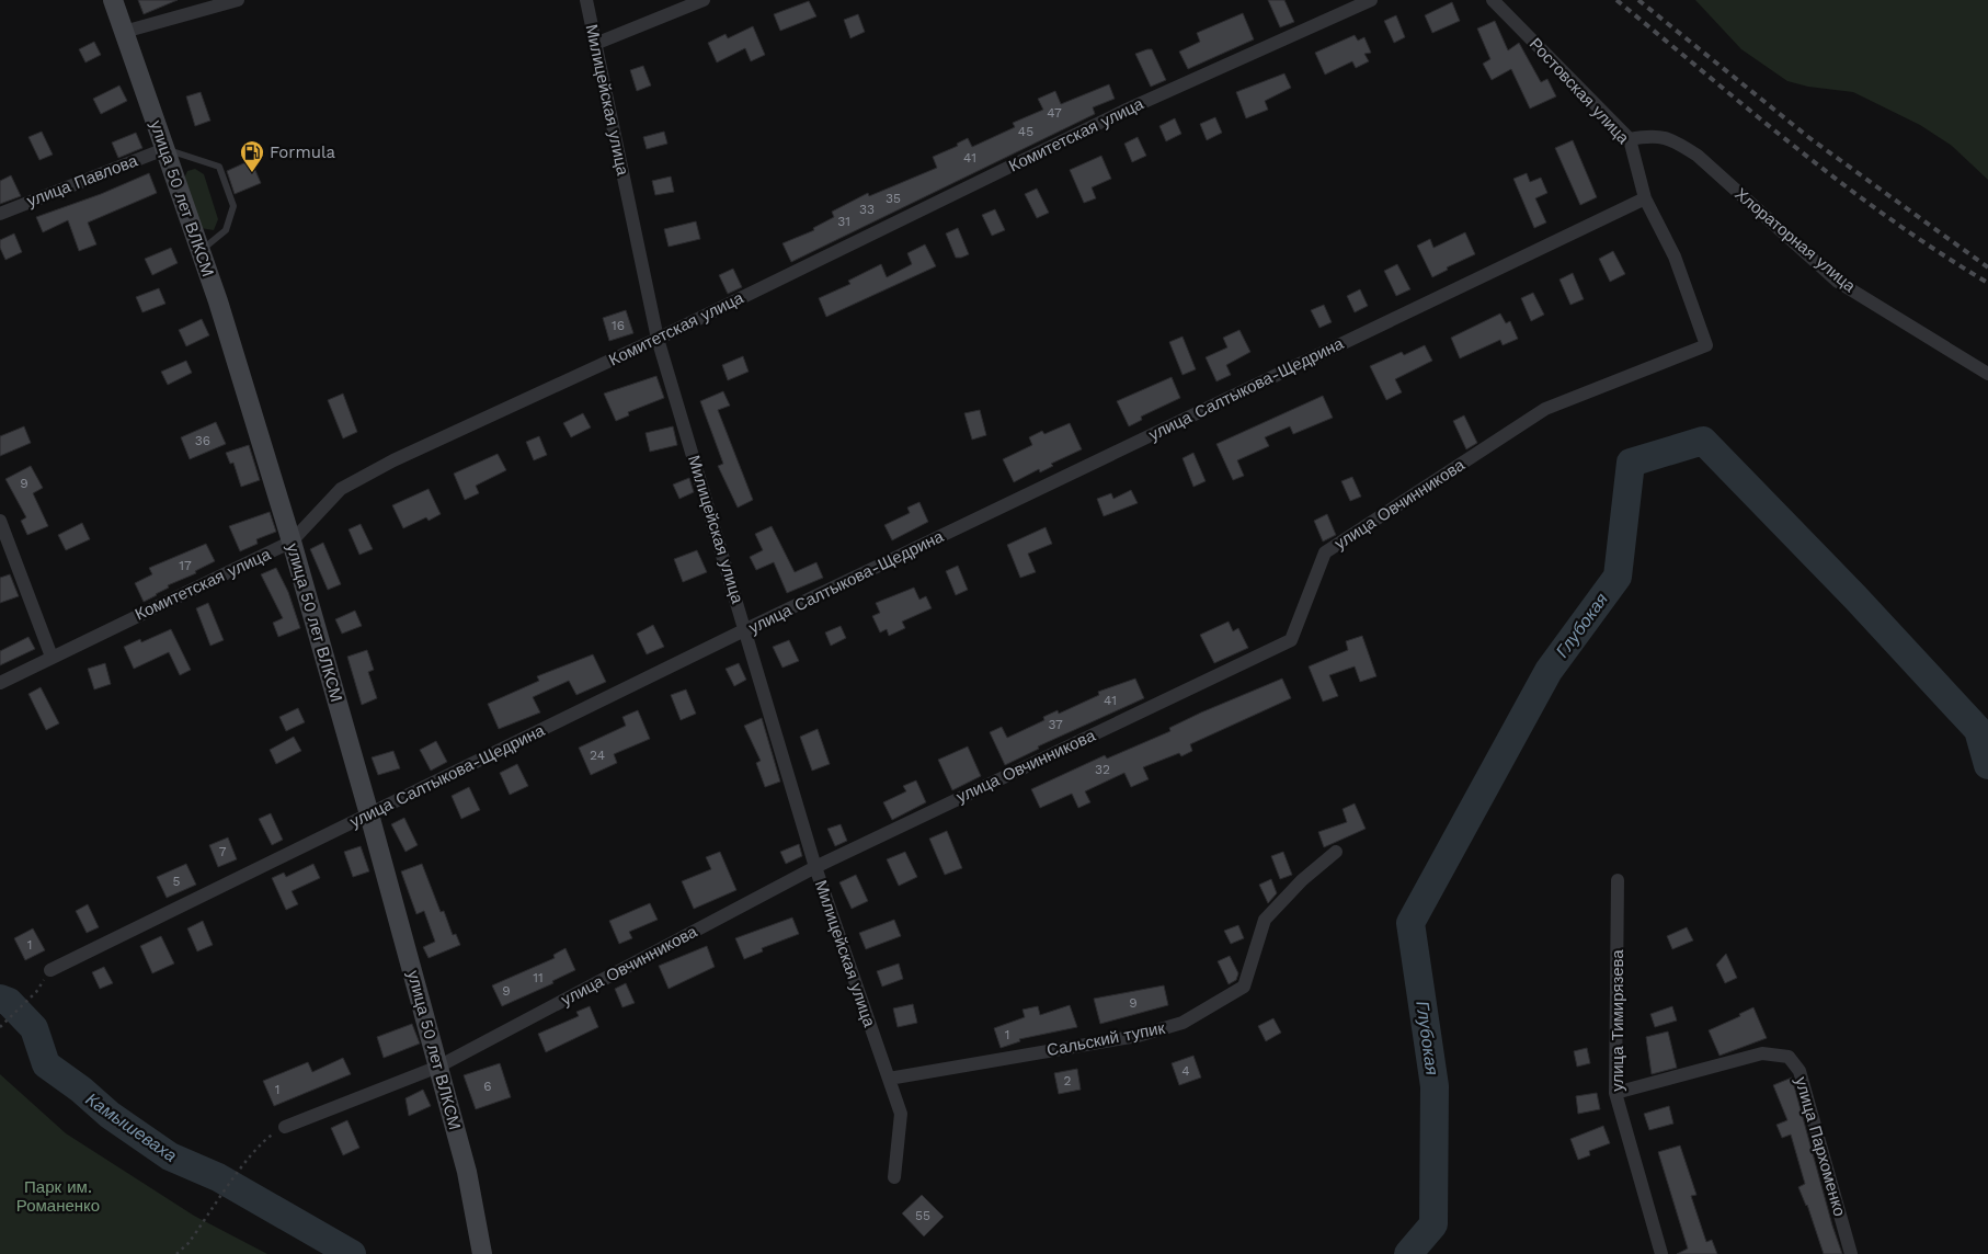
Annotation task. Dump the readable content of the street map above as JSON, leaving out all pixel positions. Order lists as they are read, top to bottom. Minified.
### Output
{"streets":{"main road":["улица 50 лет ВЛКСМ"],"street":["Ростовская улица","Милицейская улица","Комитетская улица","улица Павлова","Хлораторная улица","улица Салтыкова-Щедрина","улица Овчинникова","улица Тимирязева","Сальский тупик","улица Пархоменко"]},"crossings":[["Ростовская улица","Хлораторная улица"],["Ростовская улица","улица Салтыкова-Щедрина"],["Ростовская улица","улица Овчинникова"],["Милицейская улица","Комитетская улица"],["Милицейская улица","улица Салтыкова-Щедрина"],["Милицейская улица","улица Овчинникова"],["Милицейская улица","Сальский тупик"],["Комитетская улица","улица 50 лет ВЛКСМ"],["улица Павлова","улица 50 лет ВЛКСМ"],["улица 50 лет ВЛКСМ","улица Салтыкова-Щедрина"],["улица 50 лет ВЛКСМ","улица Овчинникова"],["улица Тимирязева","улица Пархоменко"]],"water":["Глубокая","Камышеваха"],"parks":["Парк им. Романенко"],"places":{"fuel station":["Formula"]},"house_numbers":["47","45","41","35","33","31","16","36","9","17","41","37","24","32","7","5","1","11","9","9","1","4","2","6","1","55"]}
